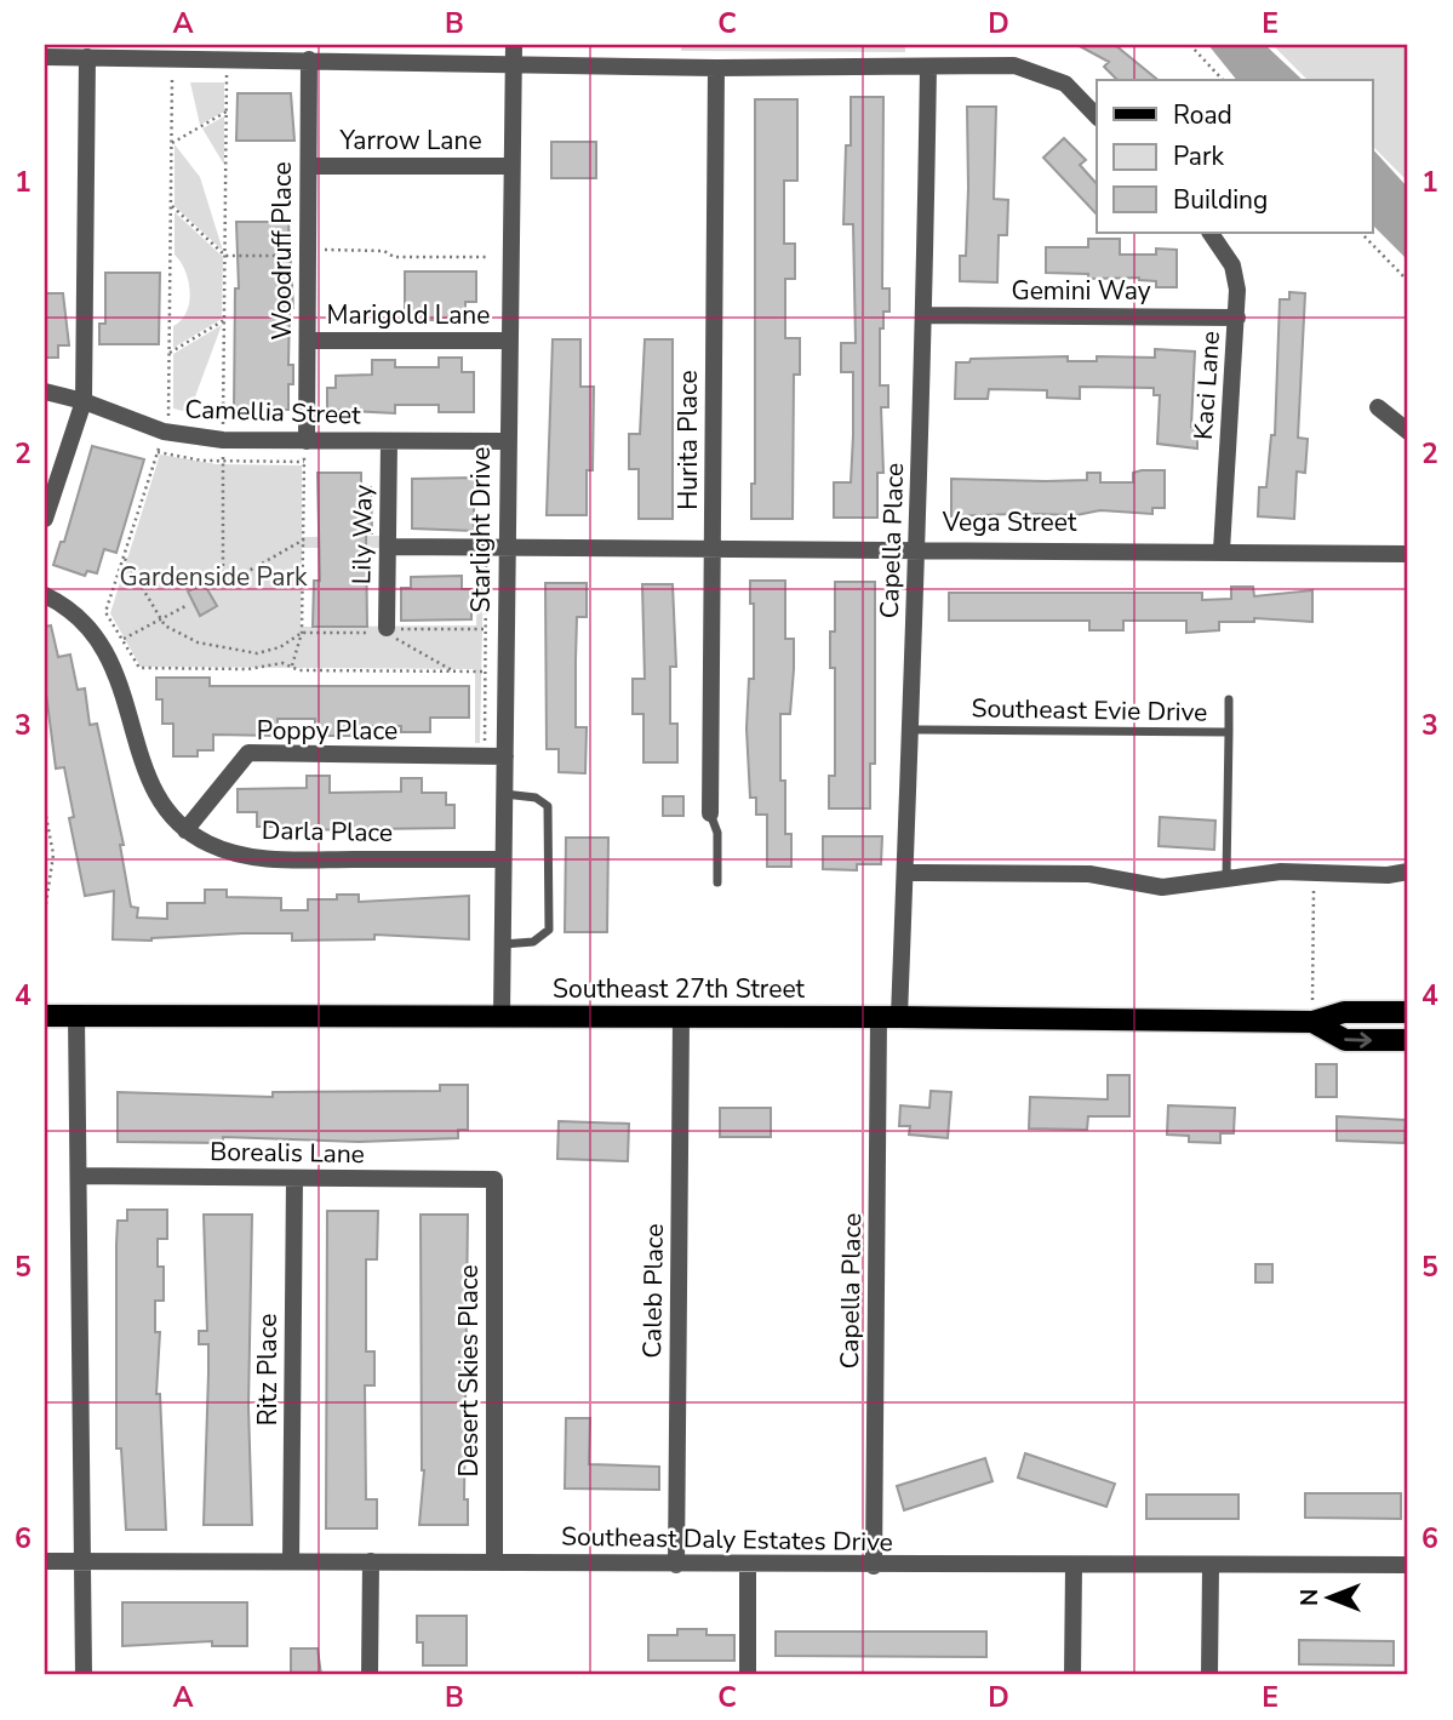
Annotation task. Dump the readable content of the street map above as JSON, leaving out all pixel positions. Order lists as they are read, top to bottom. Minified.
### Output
{"streets":{"main road":["Southeast 27th Street"],"street":["Yarrow Lane","Woodruff Place","Gemini Way","Marigold Lane","Kaci Lane","Camellia Street","Hurita Place","Vega Street","Starlight Drive","Lily Way","Capella Place","Poppy Place","Darla Place","Borealis Lane","Caleb Place","Ritz Place","Desert Skies Place","Southeast Daly Estates Drive"],"lane":["Southeast Evie Drive"]},"crossings":[["Yarrow Lane","Woodruff Place"],["Yarrow Lane","Starlight Drive"],["Woodruff Place","Marigold Lane"],["Woodruff Place","Camellia Street"],["Gemini Way","Kaci Lane"],["Gemini Way","Capella Place"],["Marigold Lane","Starlight Drive"],["Kaci Lane","Vega Street"],["Camellia Street","Starlight Drive"],["Camellia Street","Lily Way"],["Hurita Place","Vega Street"],["Vega Street","Starlight Drive"],["Vega Street","Lily Way"],["Vega Street","Capella Place"],["Starlight Drive","Poppy Place"],["Starlight Drive","Darla Place"],["Starlight Drive","Southeast 27th Street"],["Capella Place","Southeast Evie Drive"],["Capella Place","Southeast 27th Street"],["Capella Place","Southeast Daly Estates Drive"],["Poppy Place","Darla Place"],["Southeast 27th Street","Caleb Place"],["Borealis Lane","Ritz Place"],["Borealis Lane","Desert Skies Place"],["Caleb Place","Southeast Daly Estates Drive"],["Ritz Place","Southeast Daly Estates Drive"],["Desert Skies Place","Southeast Daly Estates Drive"]],"parks":["Gardenside Park"],"legend":["Road","Park","Building"],"north":"left","grid":{"columns":["A","B","C","D","E"],"rows":["1","2","3","4","5","6"]}}
